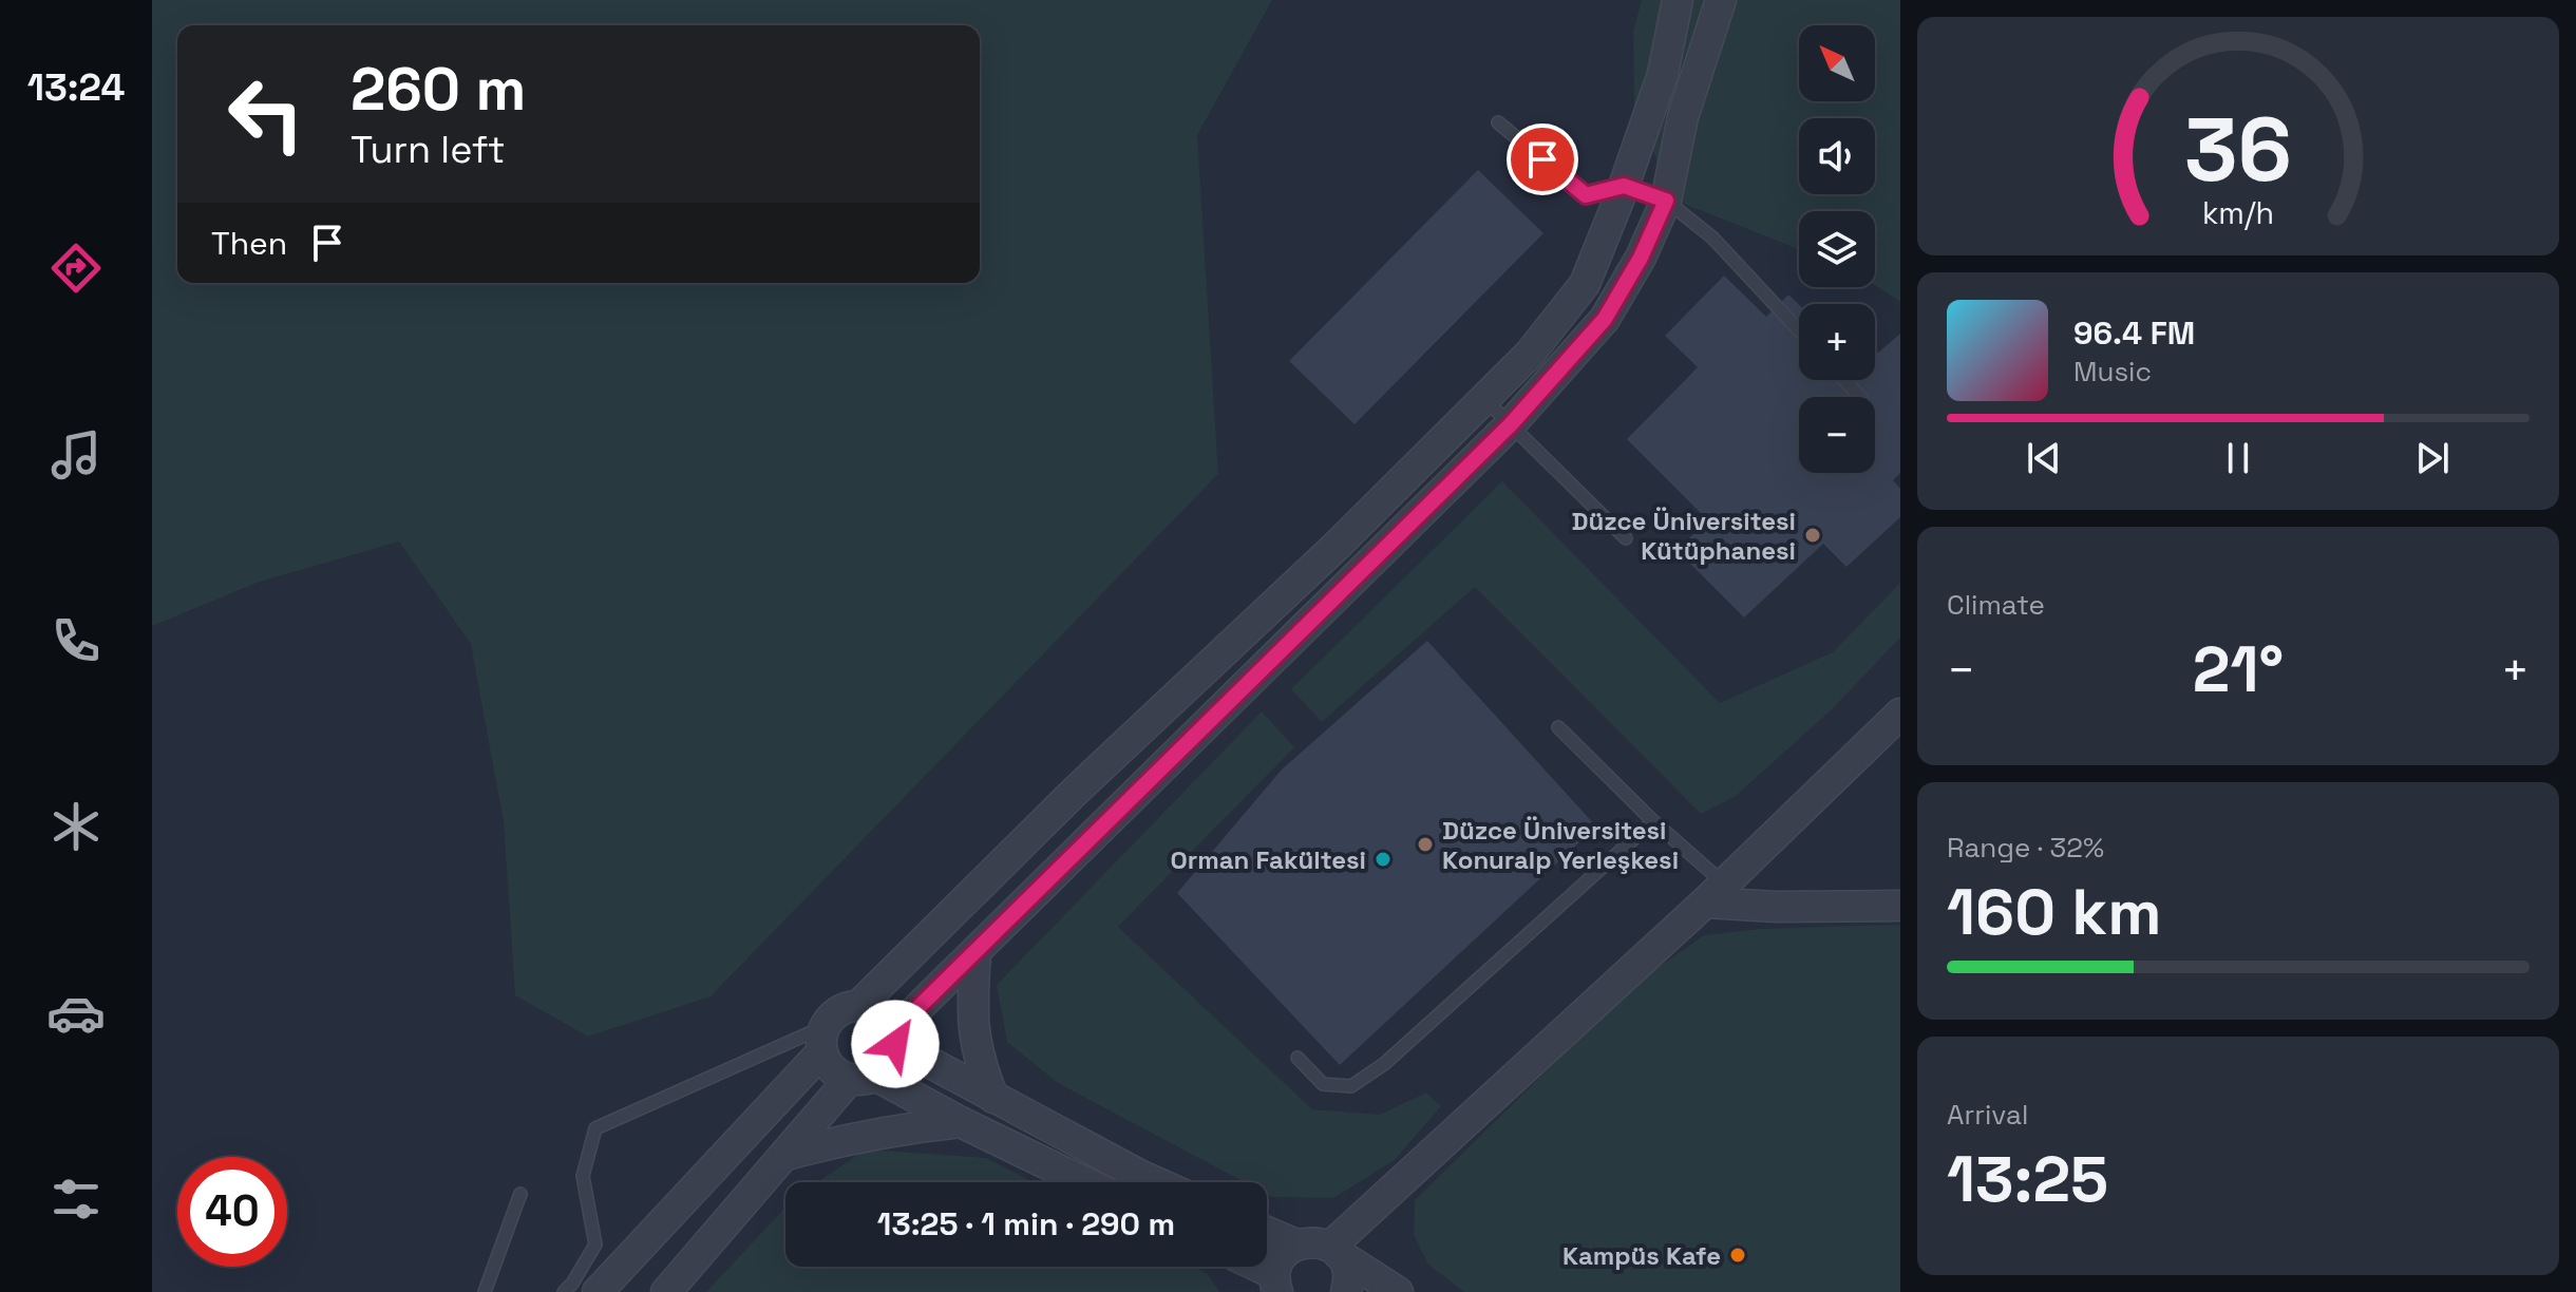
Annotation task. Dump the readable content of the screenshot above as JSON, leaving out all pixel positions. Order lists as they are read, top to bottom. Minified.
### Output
{"places":["Düzce Üniversitesi Kütüphanesi","Düzce Üniversitesi Konuralp Yerleşkesi","Orman Fakültesi","Kampüs Kafe"],"north":"top left","page":{"tabs":"13:24","map_buttons":["+","−"],"turn":["260 m","Turn left"],"then":"Then","song":["96.4 FM","Music"],"tile":["Climate",["Range · 32%","160 km"],["Arrival","13:25"]],"heat":["−","21°","+"],"limit":"40","trip":"13:25 · 1 min · 290 m","gauge":["36","km/h"]}}
